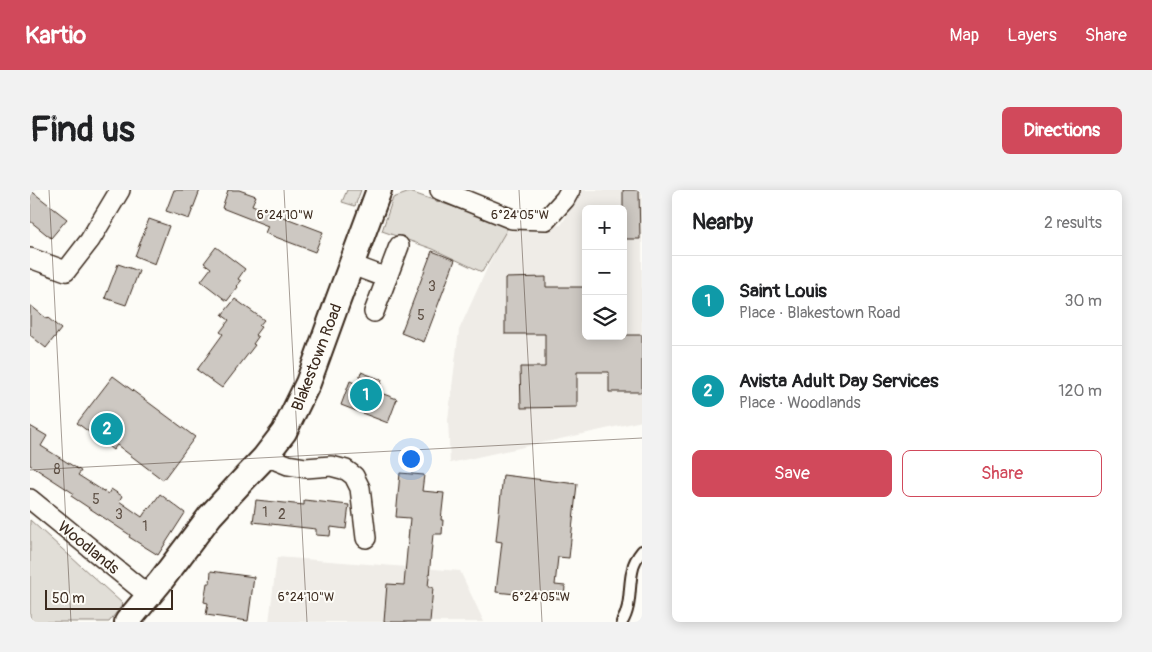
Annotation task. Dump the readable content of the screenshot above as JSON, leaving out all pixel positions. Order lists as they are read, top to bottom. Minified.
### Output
{"streets":{"street":["Blakestown Road","Woodlands"]},"crossings":[["Blakestown Road","Woodlands"]],"house_numbers":["3","5","8","5","1","3","2","1"],"scale_bar":"50 m","page":{"header":"Kartio","nav":["Map","Layers","Share"],"buttons":["Directions",["Save","Share"]],"title":"Find us","heading":["Nearby","2 results"],"map_buttons":["+","−"],"list":[{"mark":"1","name":"Saint Louis","note":"Place · Blakestown Road","value":"30 m"},{"mark":"2","name":"Avista Adult Day Services","note":"Place · Woodlands","value":"120 m"}],"pins":["1","2"],"scale":"50 m"},"coordinates":["6°24'10\"W","6°24'05\"W"]}
